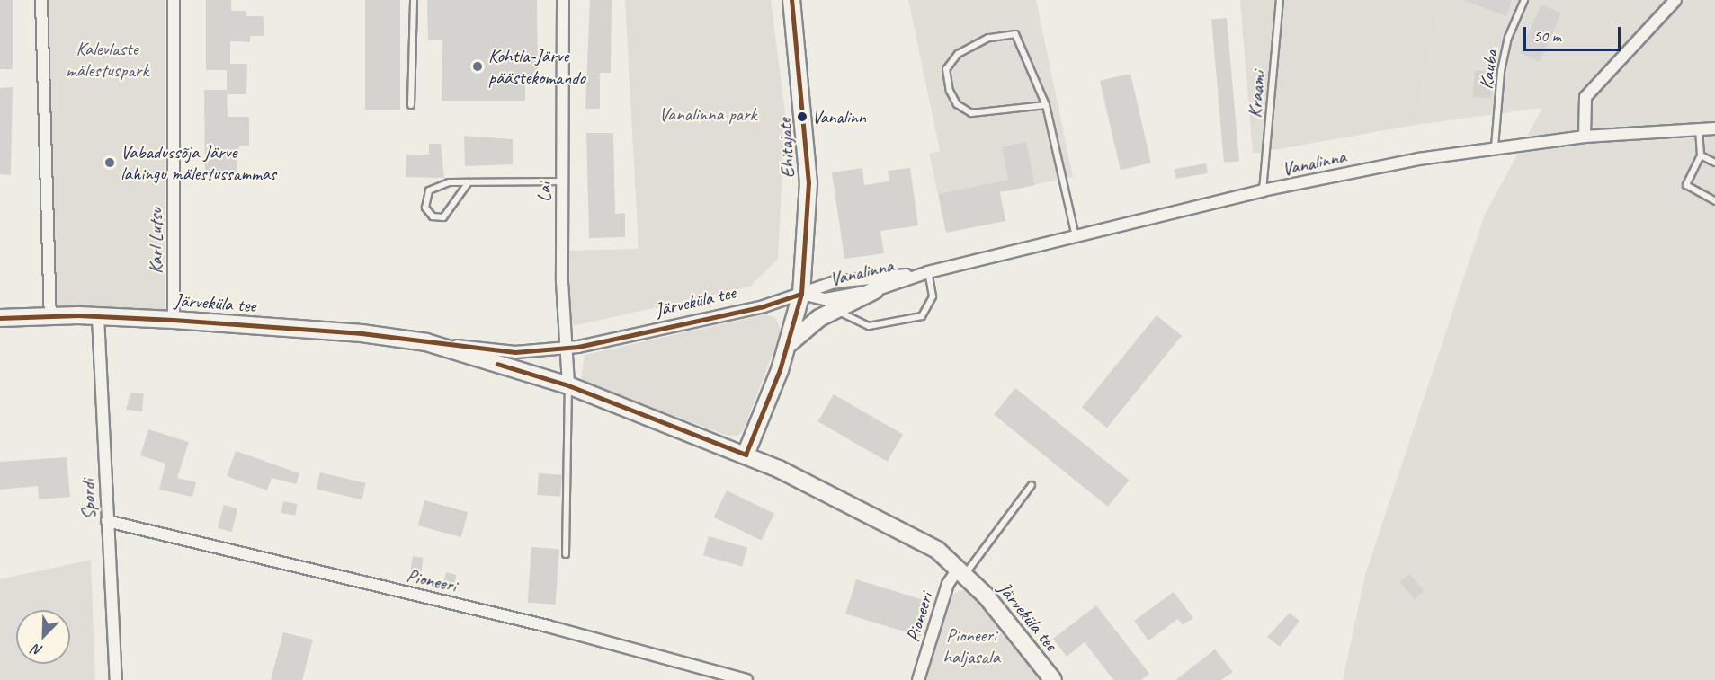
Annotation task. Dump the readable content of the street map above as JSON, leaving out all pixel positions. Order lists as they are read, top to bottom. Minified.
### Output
{"streets":{"main road":["Ehitajate","Järveküla tee"],"street":["Vanalinna","Lai","Karl Lutsu","Spordi","Pioneeri"],"lane":["Kauba","Kraami"]},"crossings":[["Kauba","Vanalinna"],["Kraami","Vanalinna"],["Ehitajate","Vanalinna"],["Ehitajate","Järveküla tee"],["Vanalinna","Järveküla tee"],["Lai","Järveküla tee"],["Karl Lutsu","Järveküla tee"],["Järveküla tee","Spordi"],["Järveküla tee","Pioneeri"],["Spordi","Pioneeri"]],"parks":["Kalevlaste mälestuspark","Vanalinna park","Pioneeri haljasala"],"places":["Kohtla-Järve päästekomando","Vanalinn","Vabadussõja Järve lahingu mälestussammas"],"scale_bar":"50 m","north":"bottom left"}
